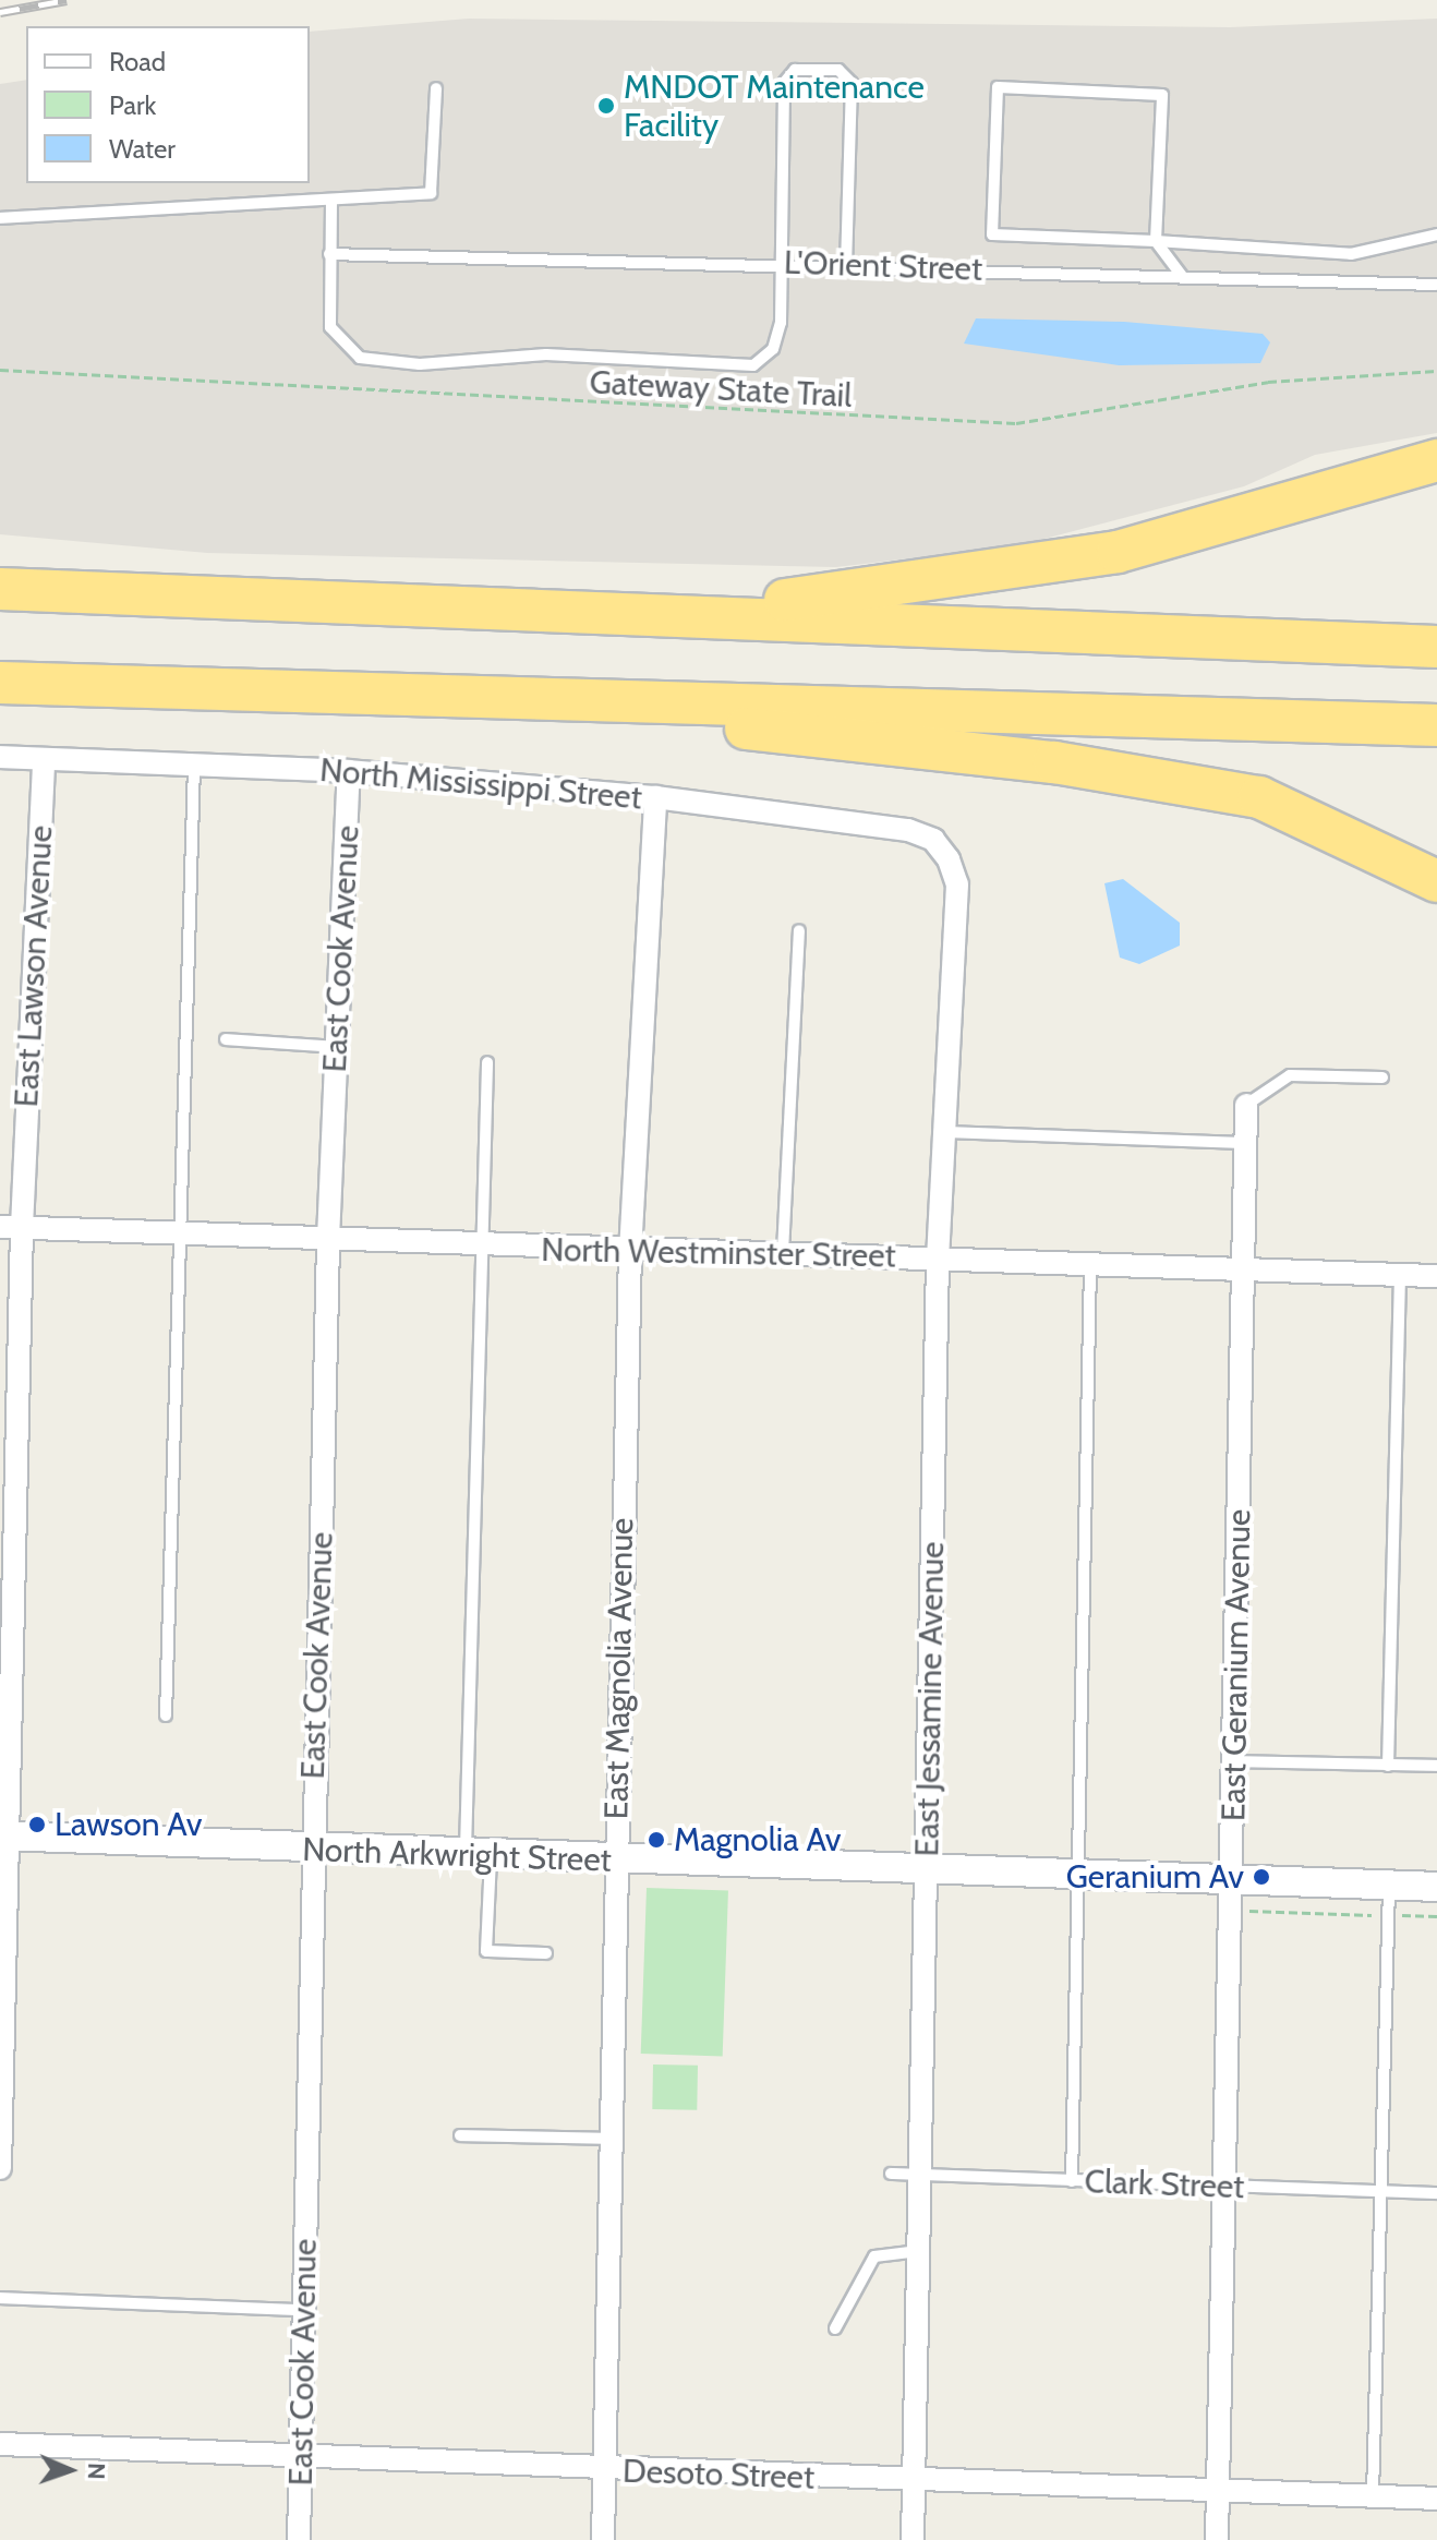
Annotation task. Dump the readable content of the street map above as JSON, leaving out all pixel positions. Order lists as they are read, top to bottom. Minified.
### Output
{"streets":{"street":["North Mississippi Street","East Cook Avenue","East Lawson Avenue","North Westminster Street","East Geranium Avenue","East Magnolia Avenue","East Jessamine Avenue","North Arkwright Street","Desoto Street"],"lane":["L'Orient Street","Clark Street"],"path":["Gateway State Trail"]},"crossings":[["North Mississippi Street","East Cook Avenue"],["North Mississippi Street","East Lawson Avenue"],["North Mississippi Street","East Magnolia Avenue"],["North Mississippi Street","East Jessamine Avenue"],["East Cook Avenue","North Westminster Street"],["East Cook Avenue","North Arkwright Street"],["East Cook Avenue","Desoto Street"],["East Lawson Avenue","North Westminster Street"],["East Lawson Avenue","North Arkwright Street"],["North Westminster Street","East Geranium Avenue"],["North Westminster Street","East Magnolia Avenue"],["North Westminster Street","East Jessamine Avenue"],["East Geranium Avenue","North Arkwright Street"],["East Geranium Avenue","Clark Street"],["East Geranium Avenue","Desoto Street"],["East Magnolia Avenue","North Arkwright Street"],["East Magnolia Avenue","Desoto Street"],["East Jessamine Avenue","North Arkwright Street"],["East Jessamine Avenue","Clark Street"],["East Jessamine Avenue","Desoto Street"]],"places":["MNDOT Maintenance Facility","Lawson Av","Magnolia Av","Geranium Av"],"legend":["Road","Park","Water"],"north":"right"}
